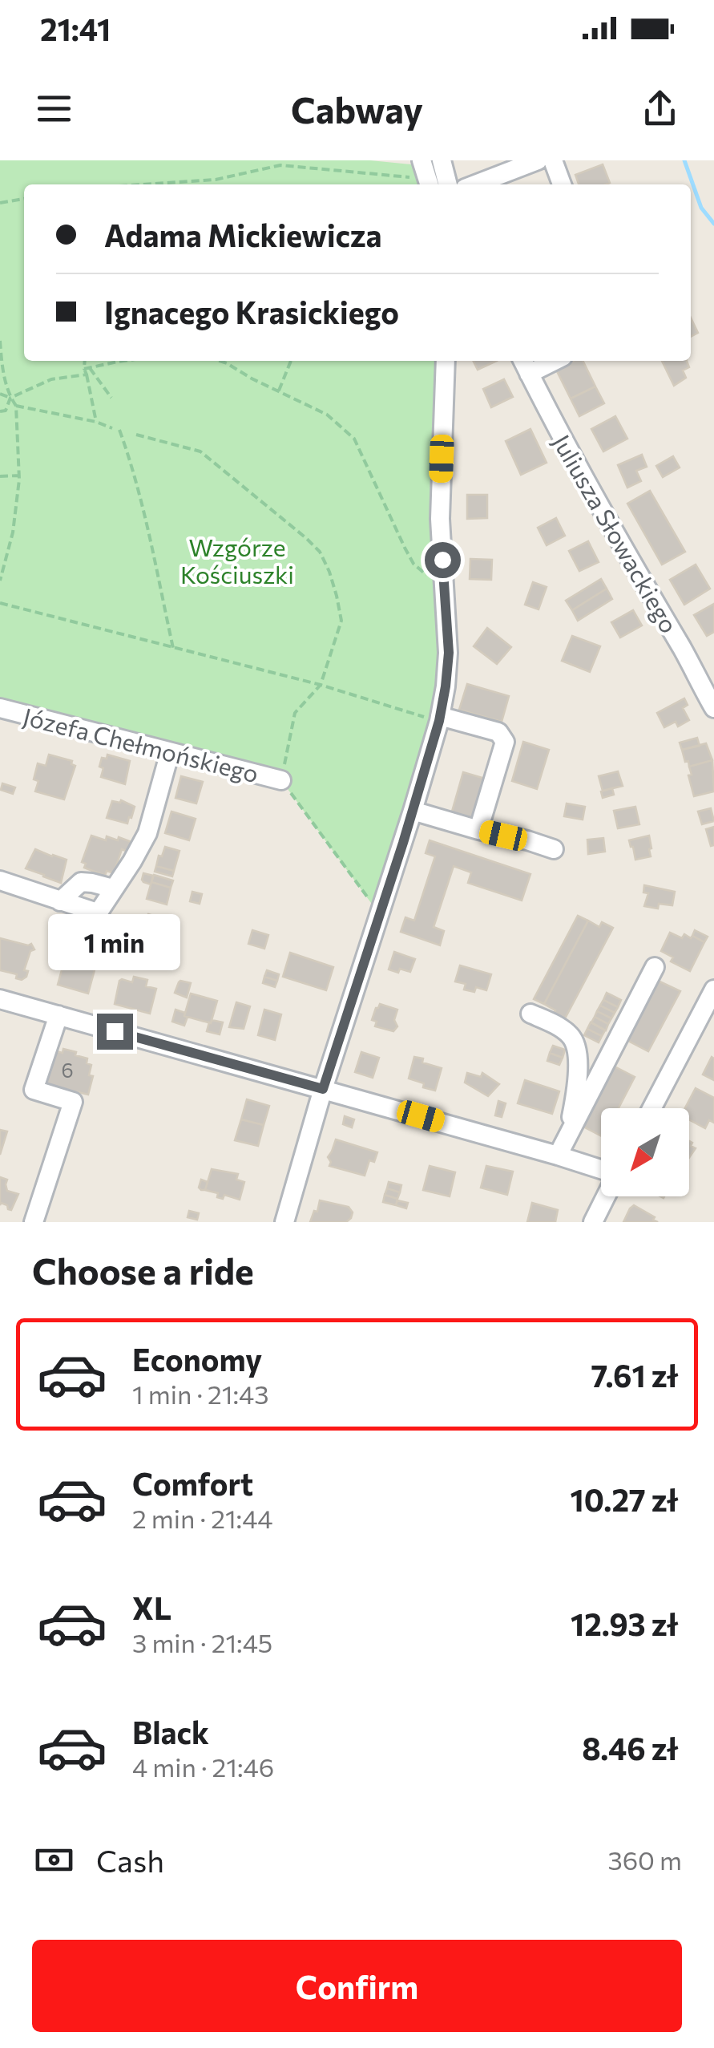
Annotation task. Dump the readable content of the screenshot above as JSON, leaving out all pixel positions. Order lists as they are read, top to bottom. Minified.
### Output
{"streets":{"street":["Juliusza Słowackiego","Józefa Chełmońskiego"]},"parks":["Wzgórze Kościuszki"],"house_numbers":["6"],"north":"bottom left","page":{"status":"21:41","header":"Cabway","banner":["Adama Mickiewicza","Ignacego Krasickiego"],"bubble":"1 min","heading":"Choose a ride","list":[{"name":"Economy","note":"1 min · 21:43","value":"7.61 zł"},{"name":"Comfort","note":"2 min · 21:44","value":"10.27 zł"},{"name":"XL","note":"3 min · 21:45","value":"12.93 zł"},{"name":"Black","note":"4 min · 21:46","value":"8.46 zł"}],"pay":["Cash","360 m"],"buttons":"Confirm"}}
